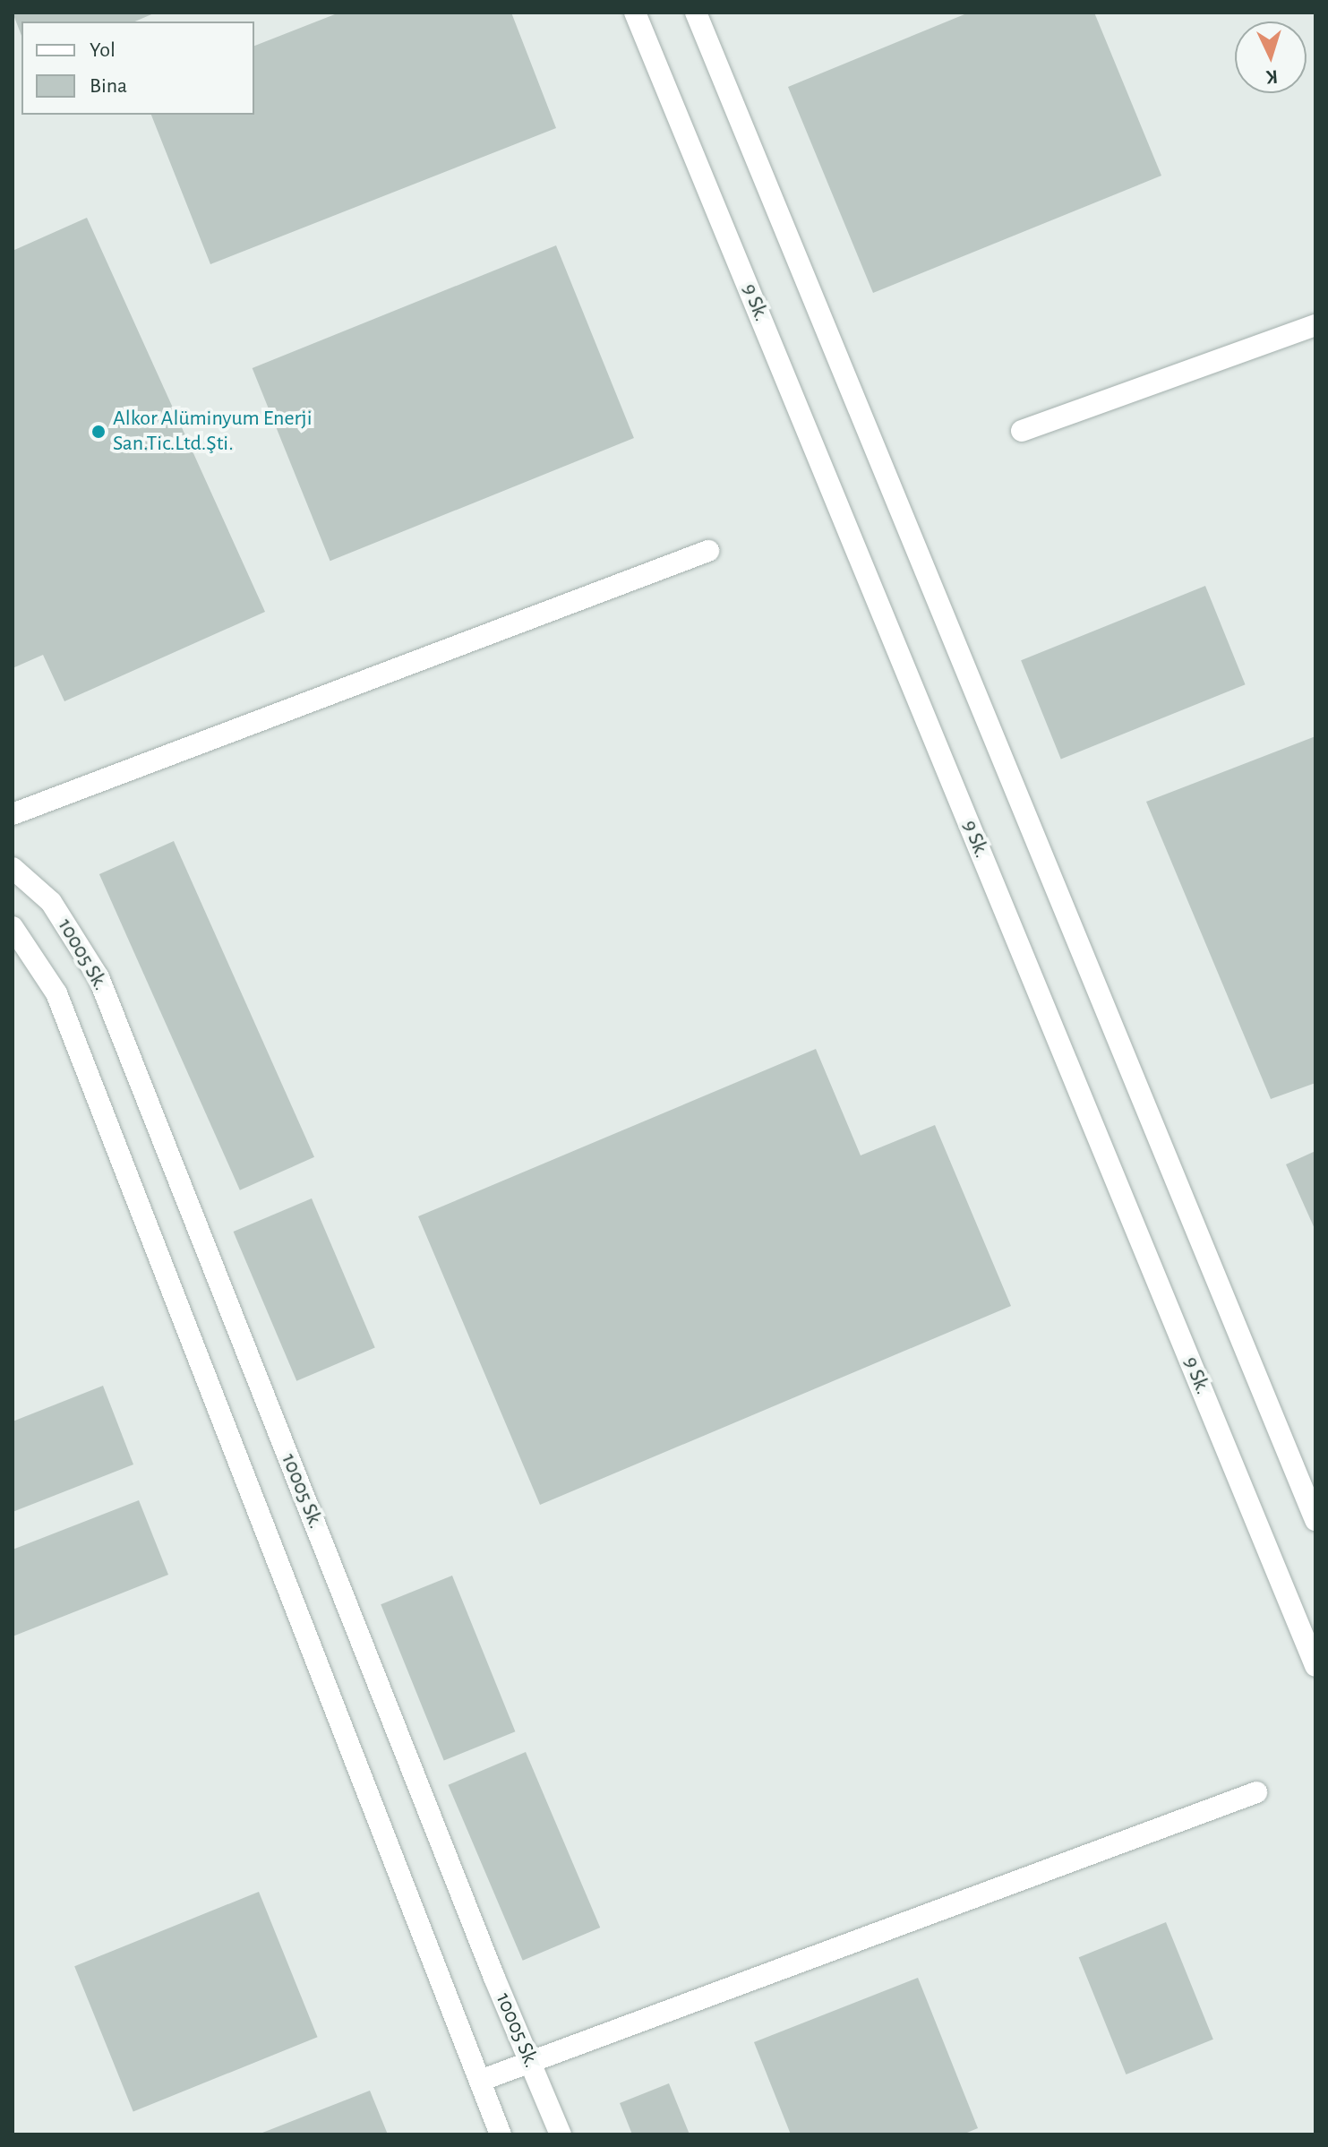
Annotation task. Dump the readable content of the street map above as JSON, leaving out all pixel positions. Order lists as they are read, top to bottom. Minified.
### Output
{"streets":{"lane":["9 Sk.","10005 Sk."]},"places":["Alkor Alüminyum Enerji San.Tic.Ltd.Şti."],"legend":["Yol","Bina"],"north":"bottom"}
